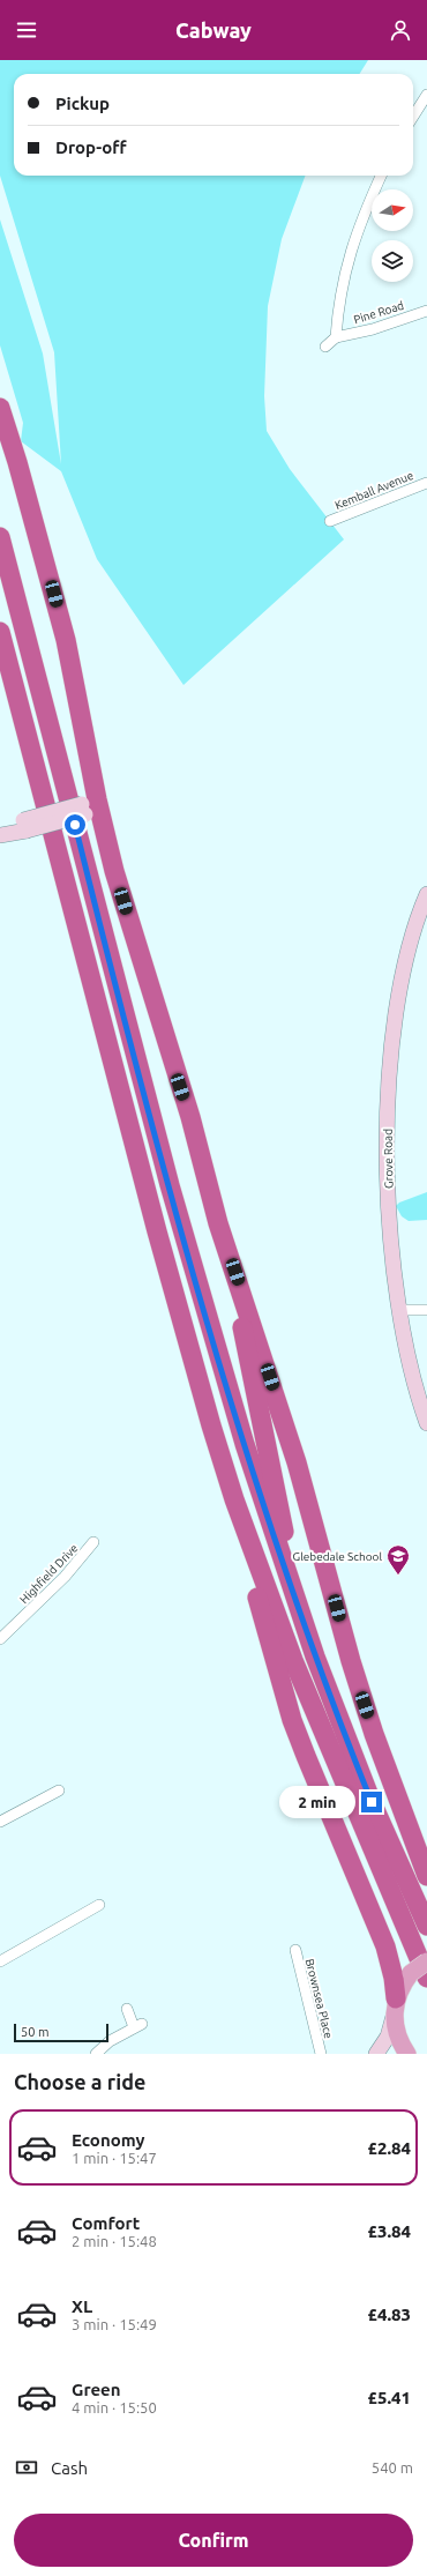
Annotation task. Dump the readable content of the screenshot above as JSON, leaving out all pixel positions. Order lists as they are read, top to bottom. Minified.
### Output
{"streets":{"street":["Pine Road","Kemball Avenue","Grove Road","Highfield Drive","Brownsea Place"]},"places":{"school or university":["Glebedale School"]},"scale_bar":"50 m","north":"right","page":{"header":"Cabway","banner":["Pickup","Drop-off"],"bubble":"2 min","scale":"50 m","heading":"Choose a ride","list":[{"name":"Economy","note":"1 min · 15:47","value":"£2.84"},{"name":"Comfort","note":"2 min · 15:48","value":"£3.84"},{"name":"XL","note":"3 min · 15:49","value":"£4.83"},{"name":"Green","note":"4 min · 15:50","value":"£5.41"}],"pay":["Cash","540 m"],"buttons":"Confirm"}}
